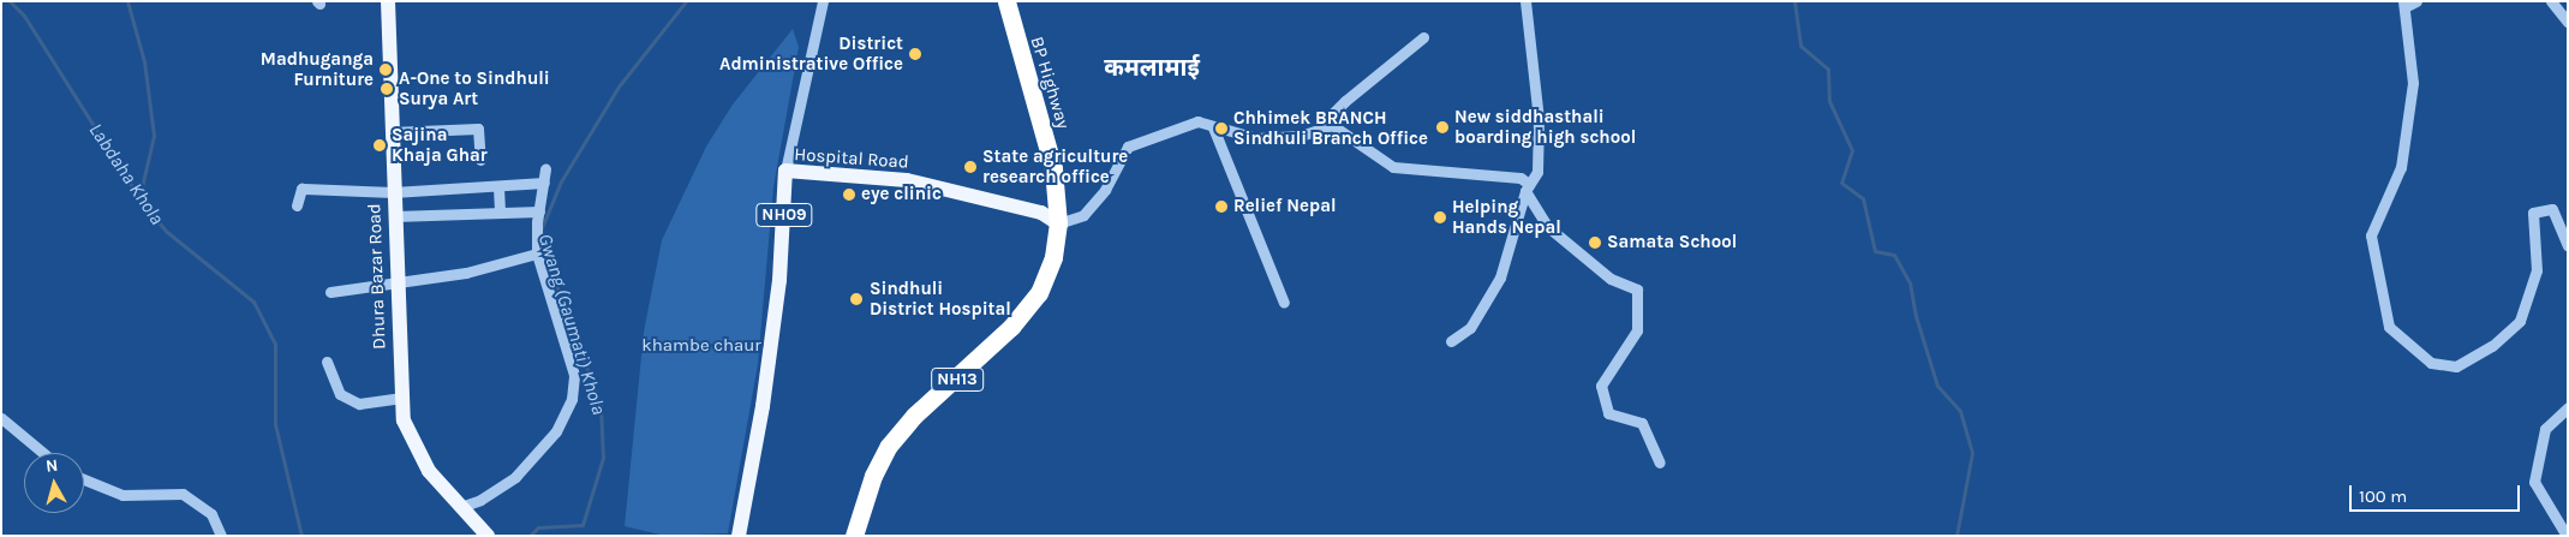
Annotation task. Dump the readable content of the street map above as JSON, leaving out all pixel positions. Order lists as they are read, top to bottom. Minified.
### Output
{"streets":{"highway":["BP Highway","NH13"],"main road":["Hospital Road","NH09","Dhura Bazar Road"]},"crossings":[["BP Highway","Hospital Road"]],"districts":["कमलामाई"],"water":["Labdaha Khola","Gwang (Gaumati) Khola"],"parks":["khambe chaur"],"places":["District Administrative Office","Madhuganga Furniture","A-One to Sindhuli Surya Art","New siddhasthali boarding high school","Chhimek BRANCH Sindhuli Branch Office","Sajina Khaja Ghar","State agriculture research office","eye clinic","Relief Nepal","Helping Hands Nepal","Samata School","Sindhuli District Hospital"],"scale_bar":"100 m","north":"top"}
